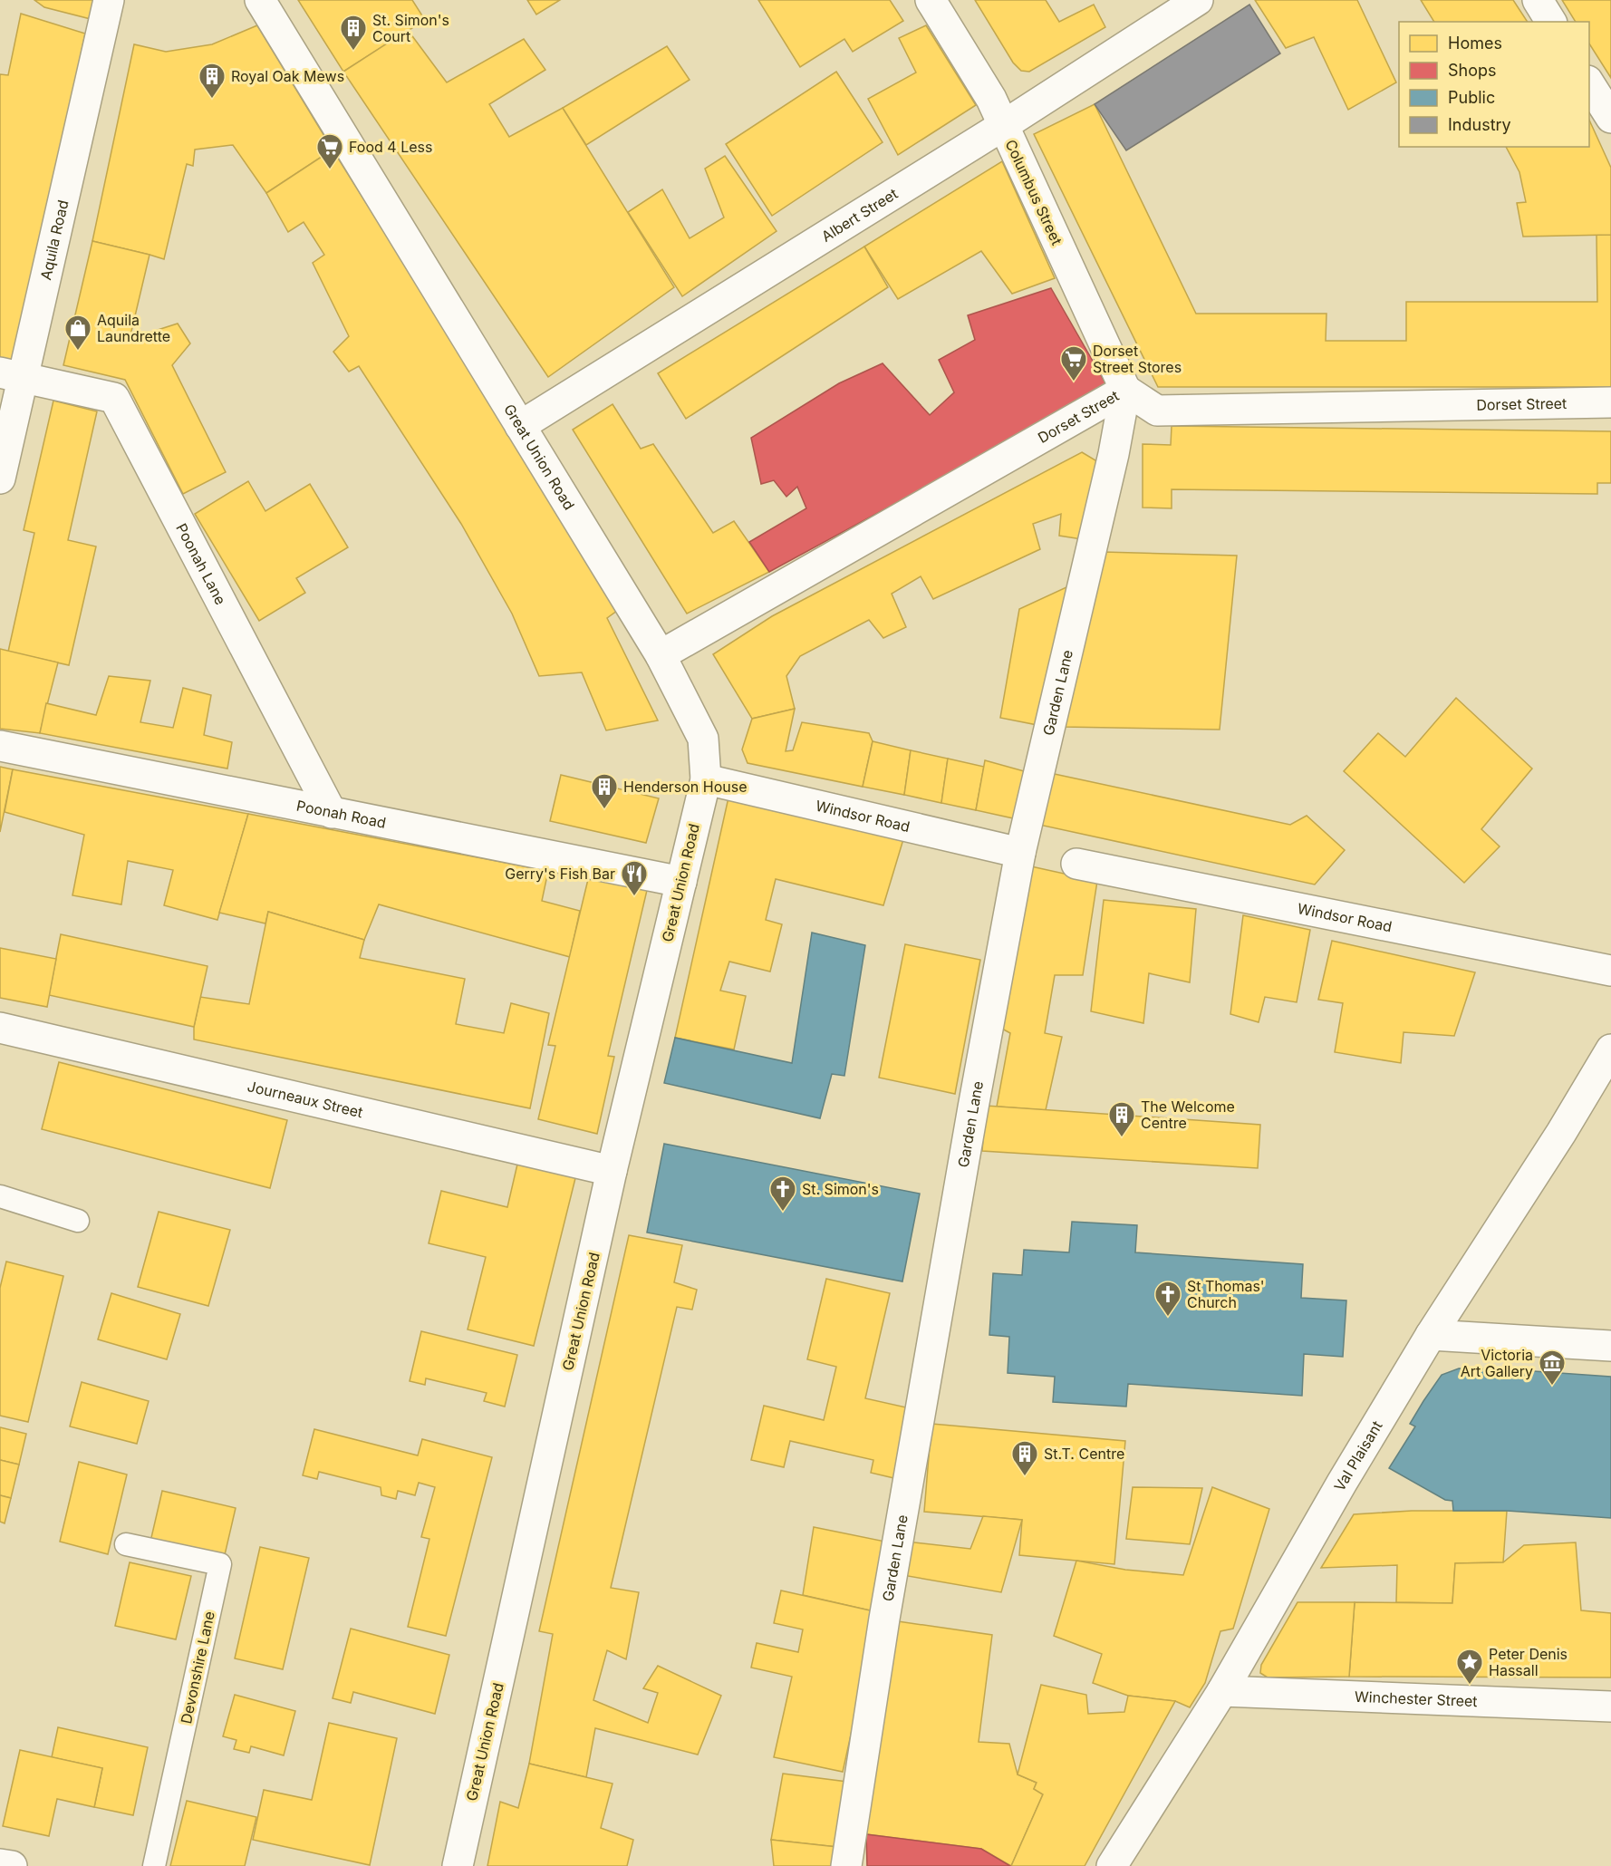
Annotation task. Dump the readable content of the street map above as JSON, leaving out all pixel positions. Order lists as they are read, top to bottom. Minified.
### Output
{"streets":{"street":["Columbus Street","Albert Street","Aquila Road","Dorset Street","Great Union Road","Poonah Lane","Garden Lane","Poonah Road","Windsor Road","Journeaux Street","Val Plaisant","Winchester Street"],"lane":["Devonshire Lane"]},"crossings":[["Columbus Street","Albert Street"],["Columbus Street","Dorset Street"],["Columbus Street","Garden Lane"],["Albert Street","Great Union Road"],["Aquila Road","Poonah Lane"],["Dorset Street","Great Union Road"],["Dorset Street","Garden Lane"],["Great Union Road","Poonah Road"],["Great Union Road","Windsor Road"],["Great Union Road","Journeaux Street"],["Poonah Lane","Poonah Road"],["Garden Lane","Windsor Road"],["Val Plaisant","Winchester Street"]],"places":{"building":["St. Simon's Court","Royal Oak Mews","Henderson House","The Welcome Centre","St.T. Centre"],"supermarket":["Food 4 Less","Dorset Street Stores"],"shop":["Aquila Laundrette"],"restaurant":["Gerry's Fish Bar"],"church":["St. Simon's","St Thomas' Church"],"museum":["Victoria Art Gallery"],"place":["Peter Denis Hassall"]},"legend":["Homes","Shops","Public","Industry"]}
